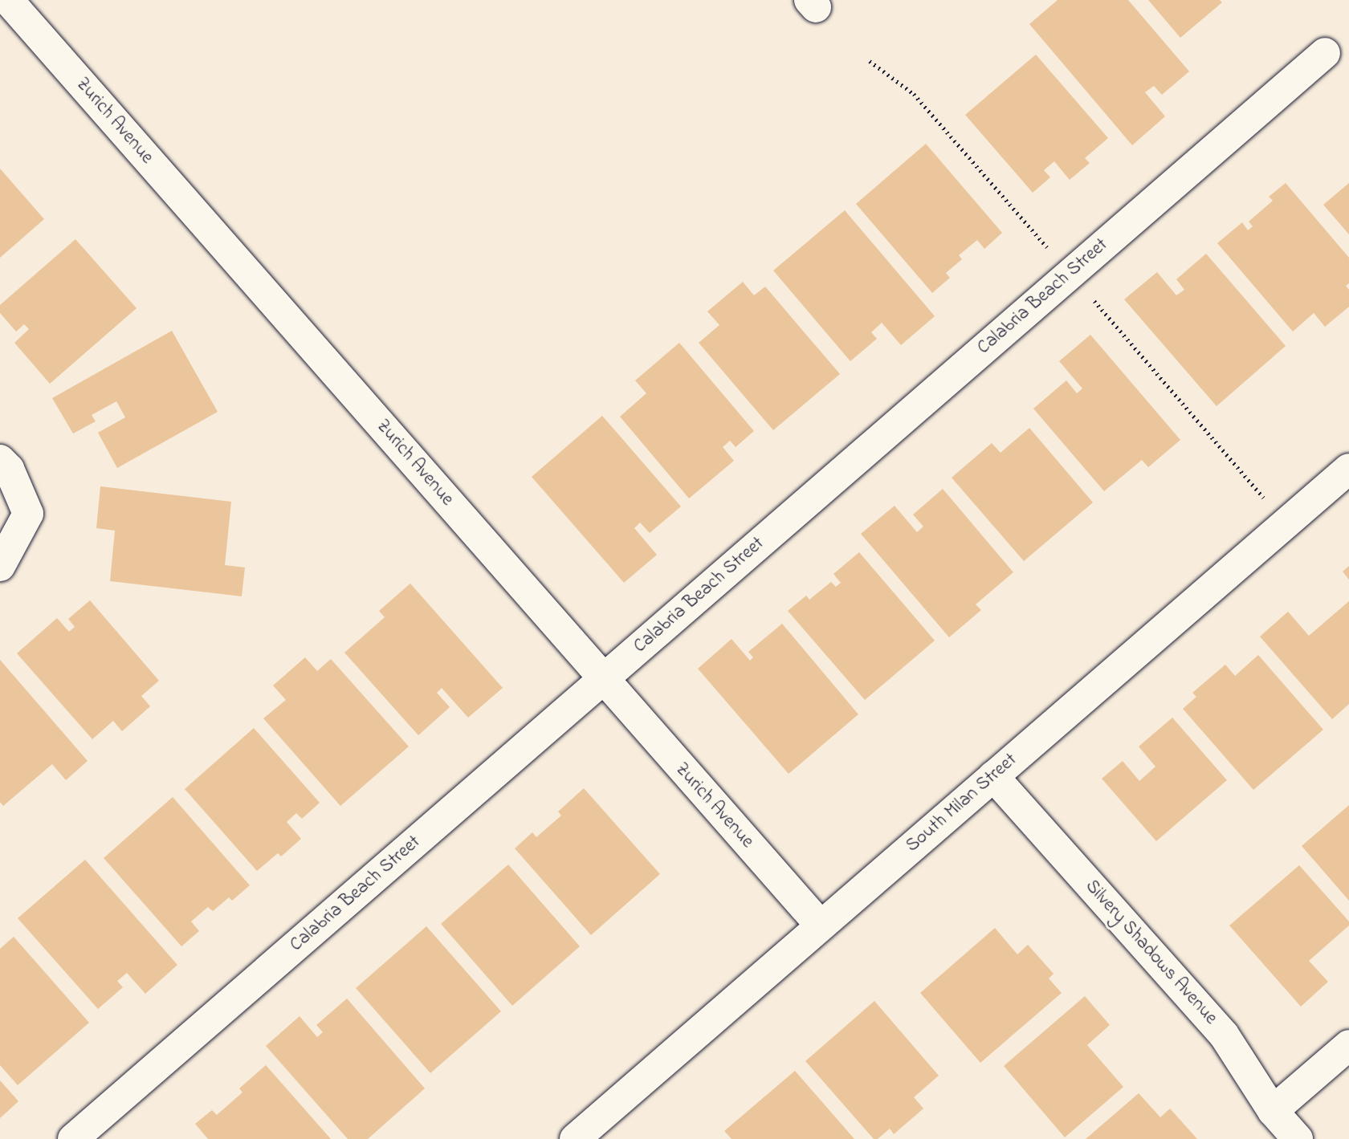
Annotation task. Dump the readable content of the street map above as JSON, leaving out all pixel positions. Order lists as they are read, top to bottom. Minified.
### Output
{"streets":{"street":["Zurich Avenue","Calabria Beach Street","South Milan Street","Silvery Shadows Avenue"]},"crossings":[["Zurich Avenue","Calabria Beach Street"],["Zurich Avenue","South Milan Street"],["South Milan Street","Silvery Shadows Avenue"]]}
